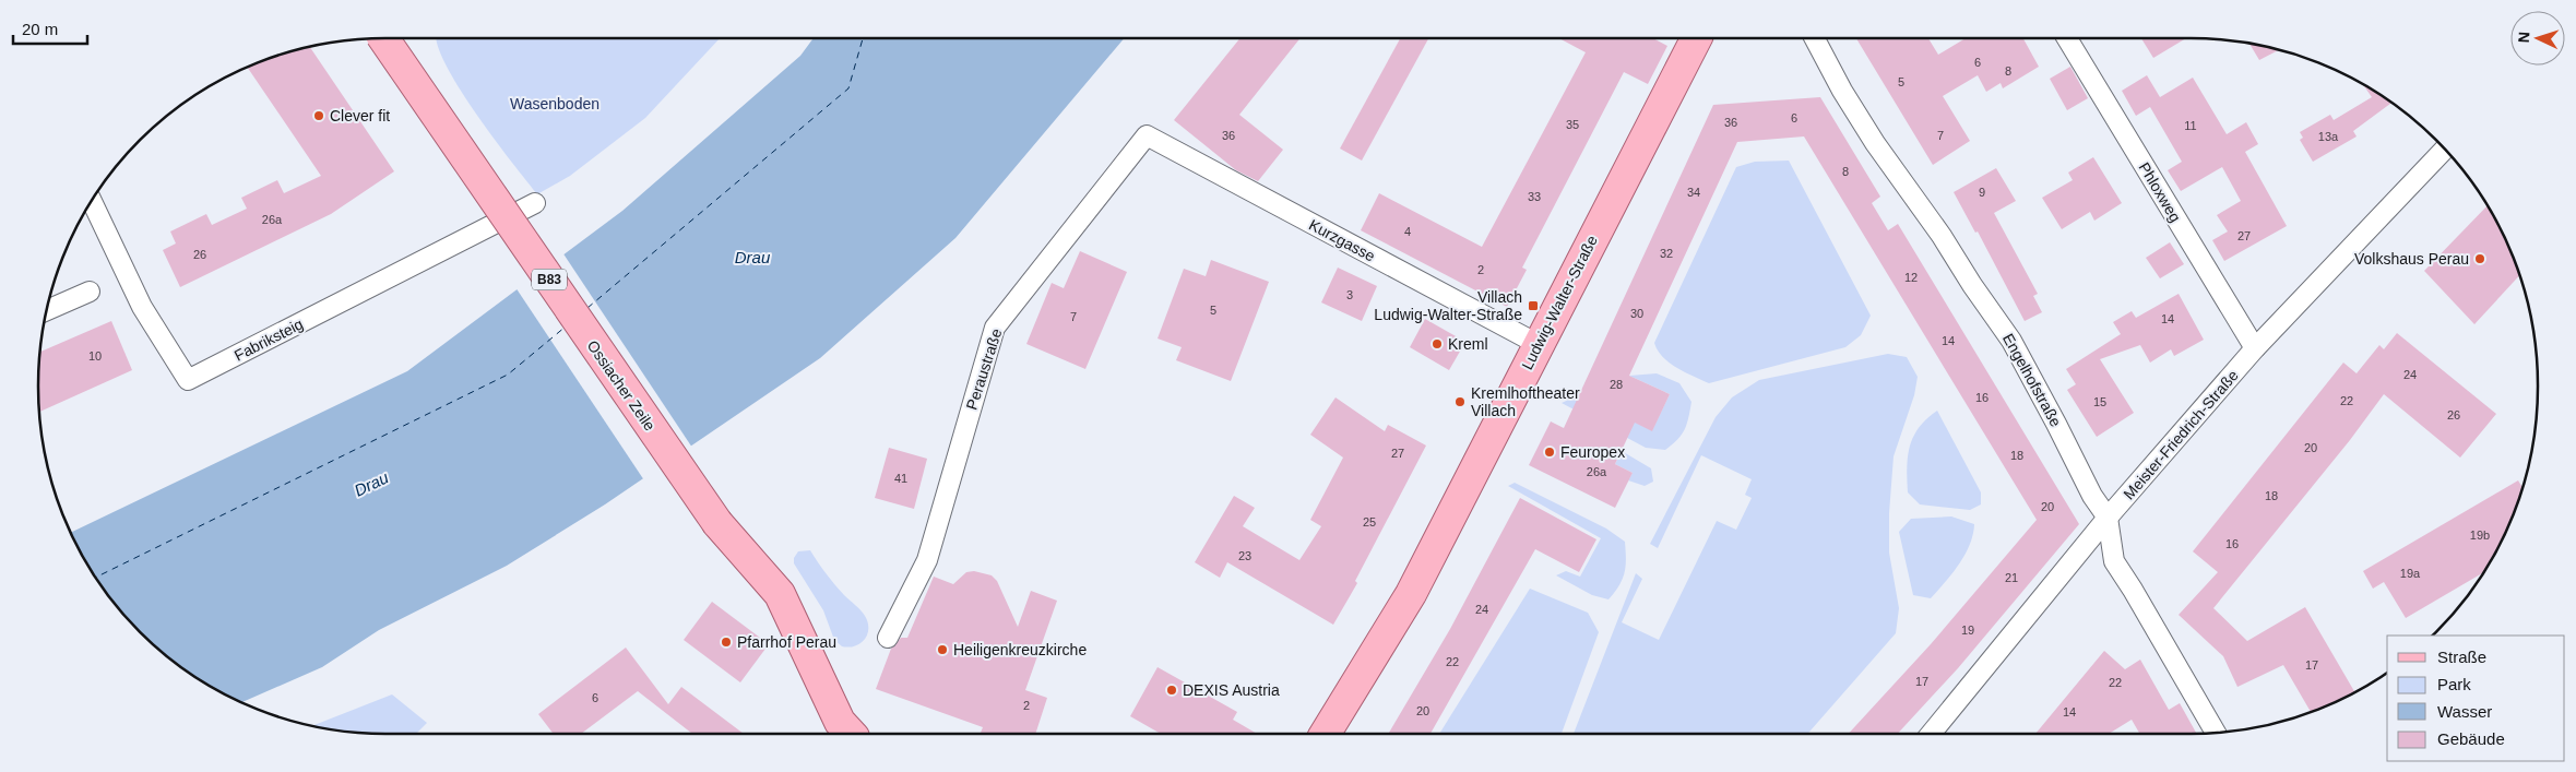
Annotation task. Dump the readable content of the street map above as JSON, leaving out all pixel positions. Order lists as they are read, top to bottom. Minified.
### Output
{"streets":{"main road":["B83","Ludwig-Walter-Straße","Ossiacher Zeile"],"street":["Phloxweg","Kurzgasse","Fabriksteig","Peraustraße","Engelhofstraße","Meister-Friedrich-Straße"]},"crossings":[["Phloxweg","Meister-Friedrich-Straße"],["Kurzgasse","Ludwig-Walter-Straße"],["Kurzgasse","Peraustraße"],["Engelhofstraße","Meister-Friedrich-Straße"]],"water":["Drau"],"parks":["Wasenboden"],"places":{"other":["Clever fit","Volkshaus Perau","Kreml","Kremlhoftheater Villach","Feuropex","Pfarrhof Perau","Heiligenkreuzkirche","DEXIS Austria"],"transit":["Villach Ludwig-Walter-Straße"]},"house_numbers":["6","8","5","6","36","35","11","36","7","13a","8","34","9","33","26a","4","27","32","26","2","12","3","5","30","7","14","14","10","24","28","16","22","15","26","20","27","18","26a","41","18","20","25","19b","16","23","19a","21","24","19","22","17","17","22","6","2","20","14"],"legend":["Straße","Park","Wasser","Gebäude"],"scale_bar":"20 m","north":"left"}
